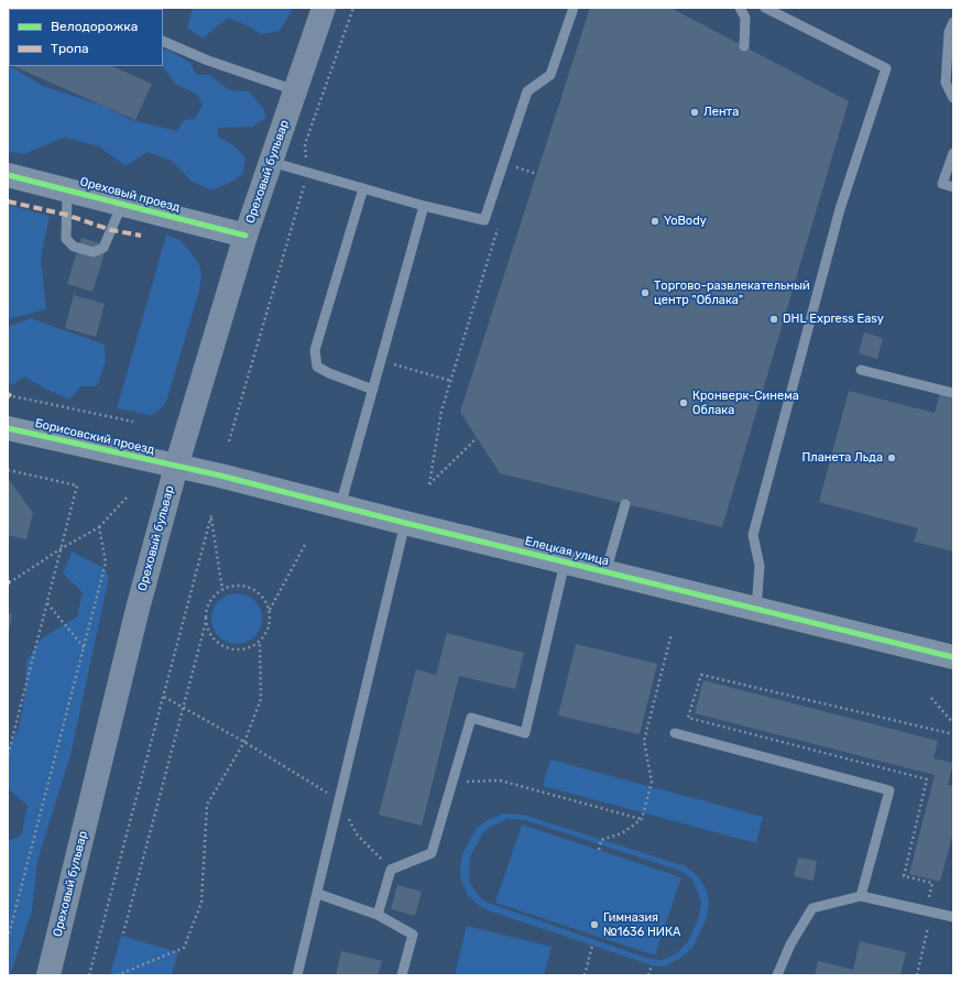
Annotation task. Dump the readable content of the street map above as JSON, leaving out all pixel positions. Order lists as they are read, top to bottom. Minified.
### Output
{"streets":{"main road":["Ореховый бульвар"],"street":["Ореховый проезд","Борисовский проезд","Елецкая улица"]},"crossings":[["Ореховый бульвар","Ореховый проезд"],["Ореховый бульвар","Борисовский проезд"],["Ореховый бульвар","Елецкая улица"],["Борисовский проезд","Елецкая улица"]],"places":["Лента","YoBody","Торгово-развлекательный центр \"Облака\"","DHL Express Easy","Кронверк-Синема Облака","Планета Льда","Гимназия №1636 НИКА"],"legend":["Велодорожка","Тропа"]}
